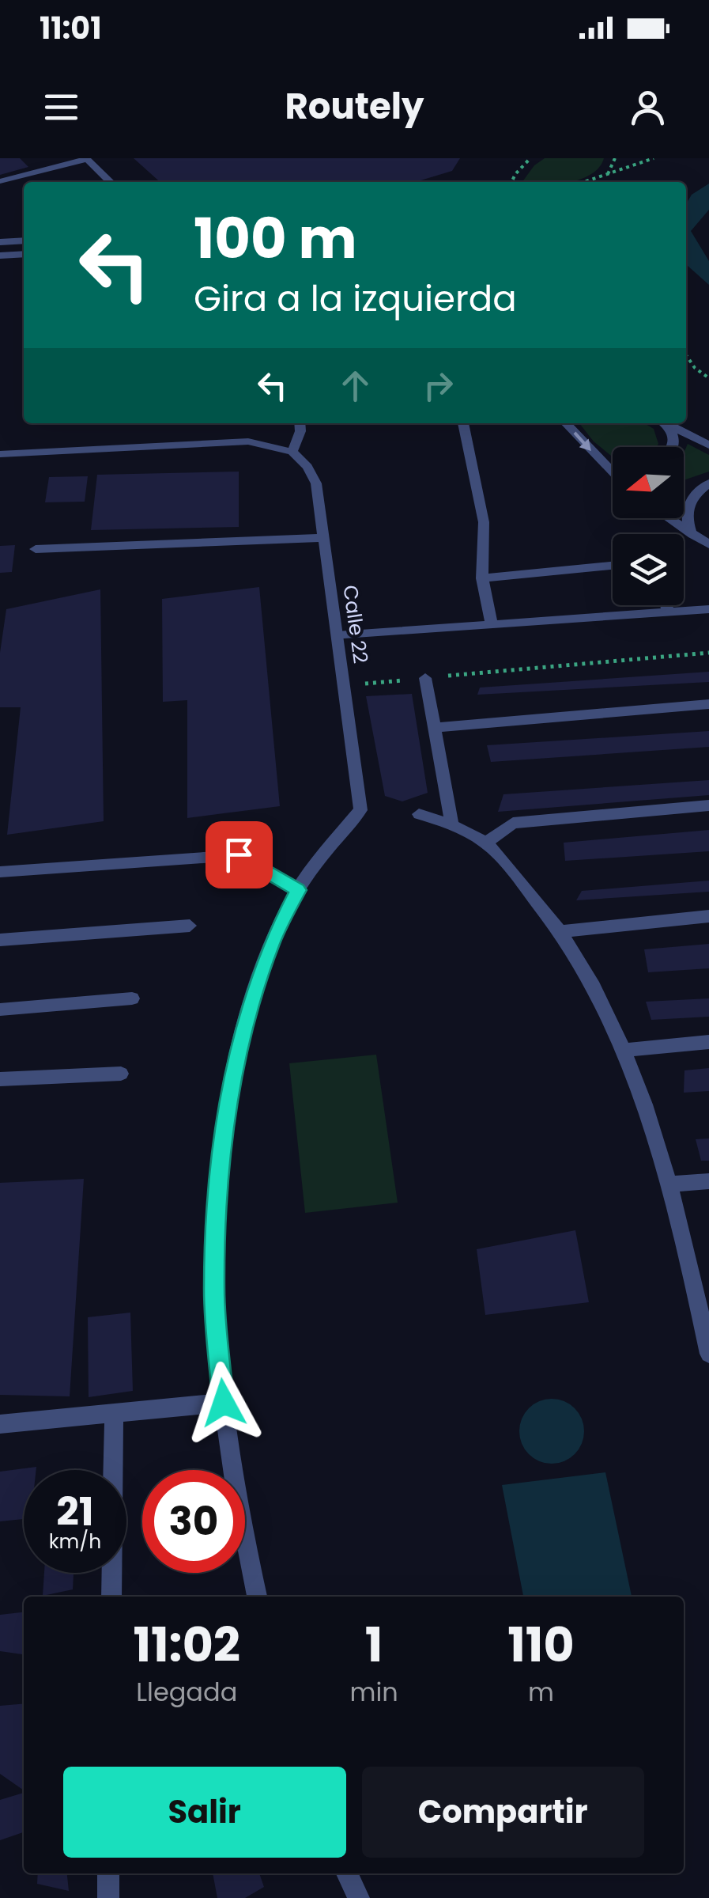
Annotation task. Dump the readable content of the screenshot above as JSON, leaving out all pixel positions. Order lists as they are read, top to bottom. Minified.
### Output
{"streets":{"street":["Calle 22"]},"north":"left","page":{"status":"11:01","header":"Routely","turn":["100 m","Gira a la izquierda"],"speed":"21 km/h","limit":"30","eta":["11:02","Llegada","1","min","110","m"],"buttons":["Salir","Compartir"]}}
